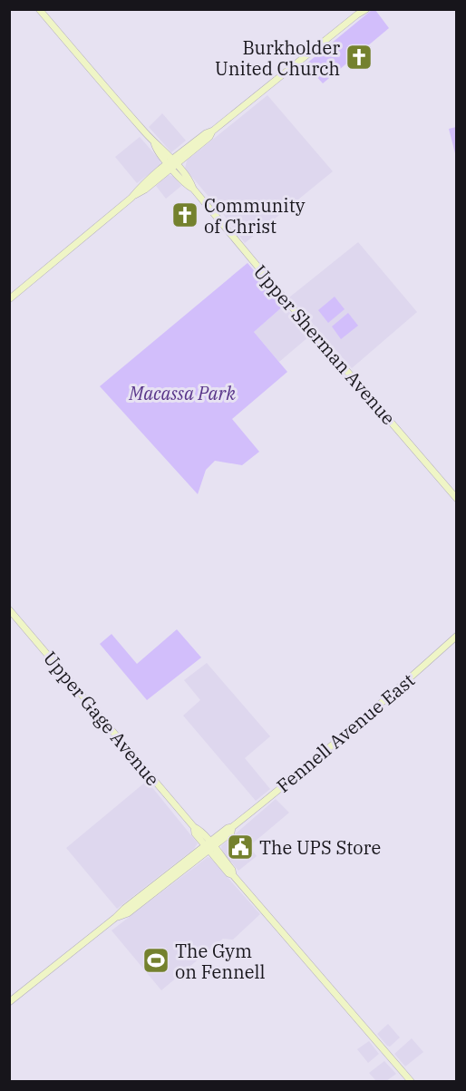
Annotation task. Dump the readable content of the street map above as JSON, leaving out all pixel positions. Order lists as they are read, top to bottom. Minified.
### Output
{"streets":{"main road":["Upper Sherman Avenue","Upper Gage Avenue","Fennell Avenue East"]},"crossings":[["Upper Gage Avenue","Fennell Avenue East"]],"parks":["Macassa Park"],"places":{"church":["Burkholder United Church","Community of Christ"],"public building":["The UPS Store"],"sports":["The Gym on Fennell"]}}
